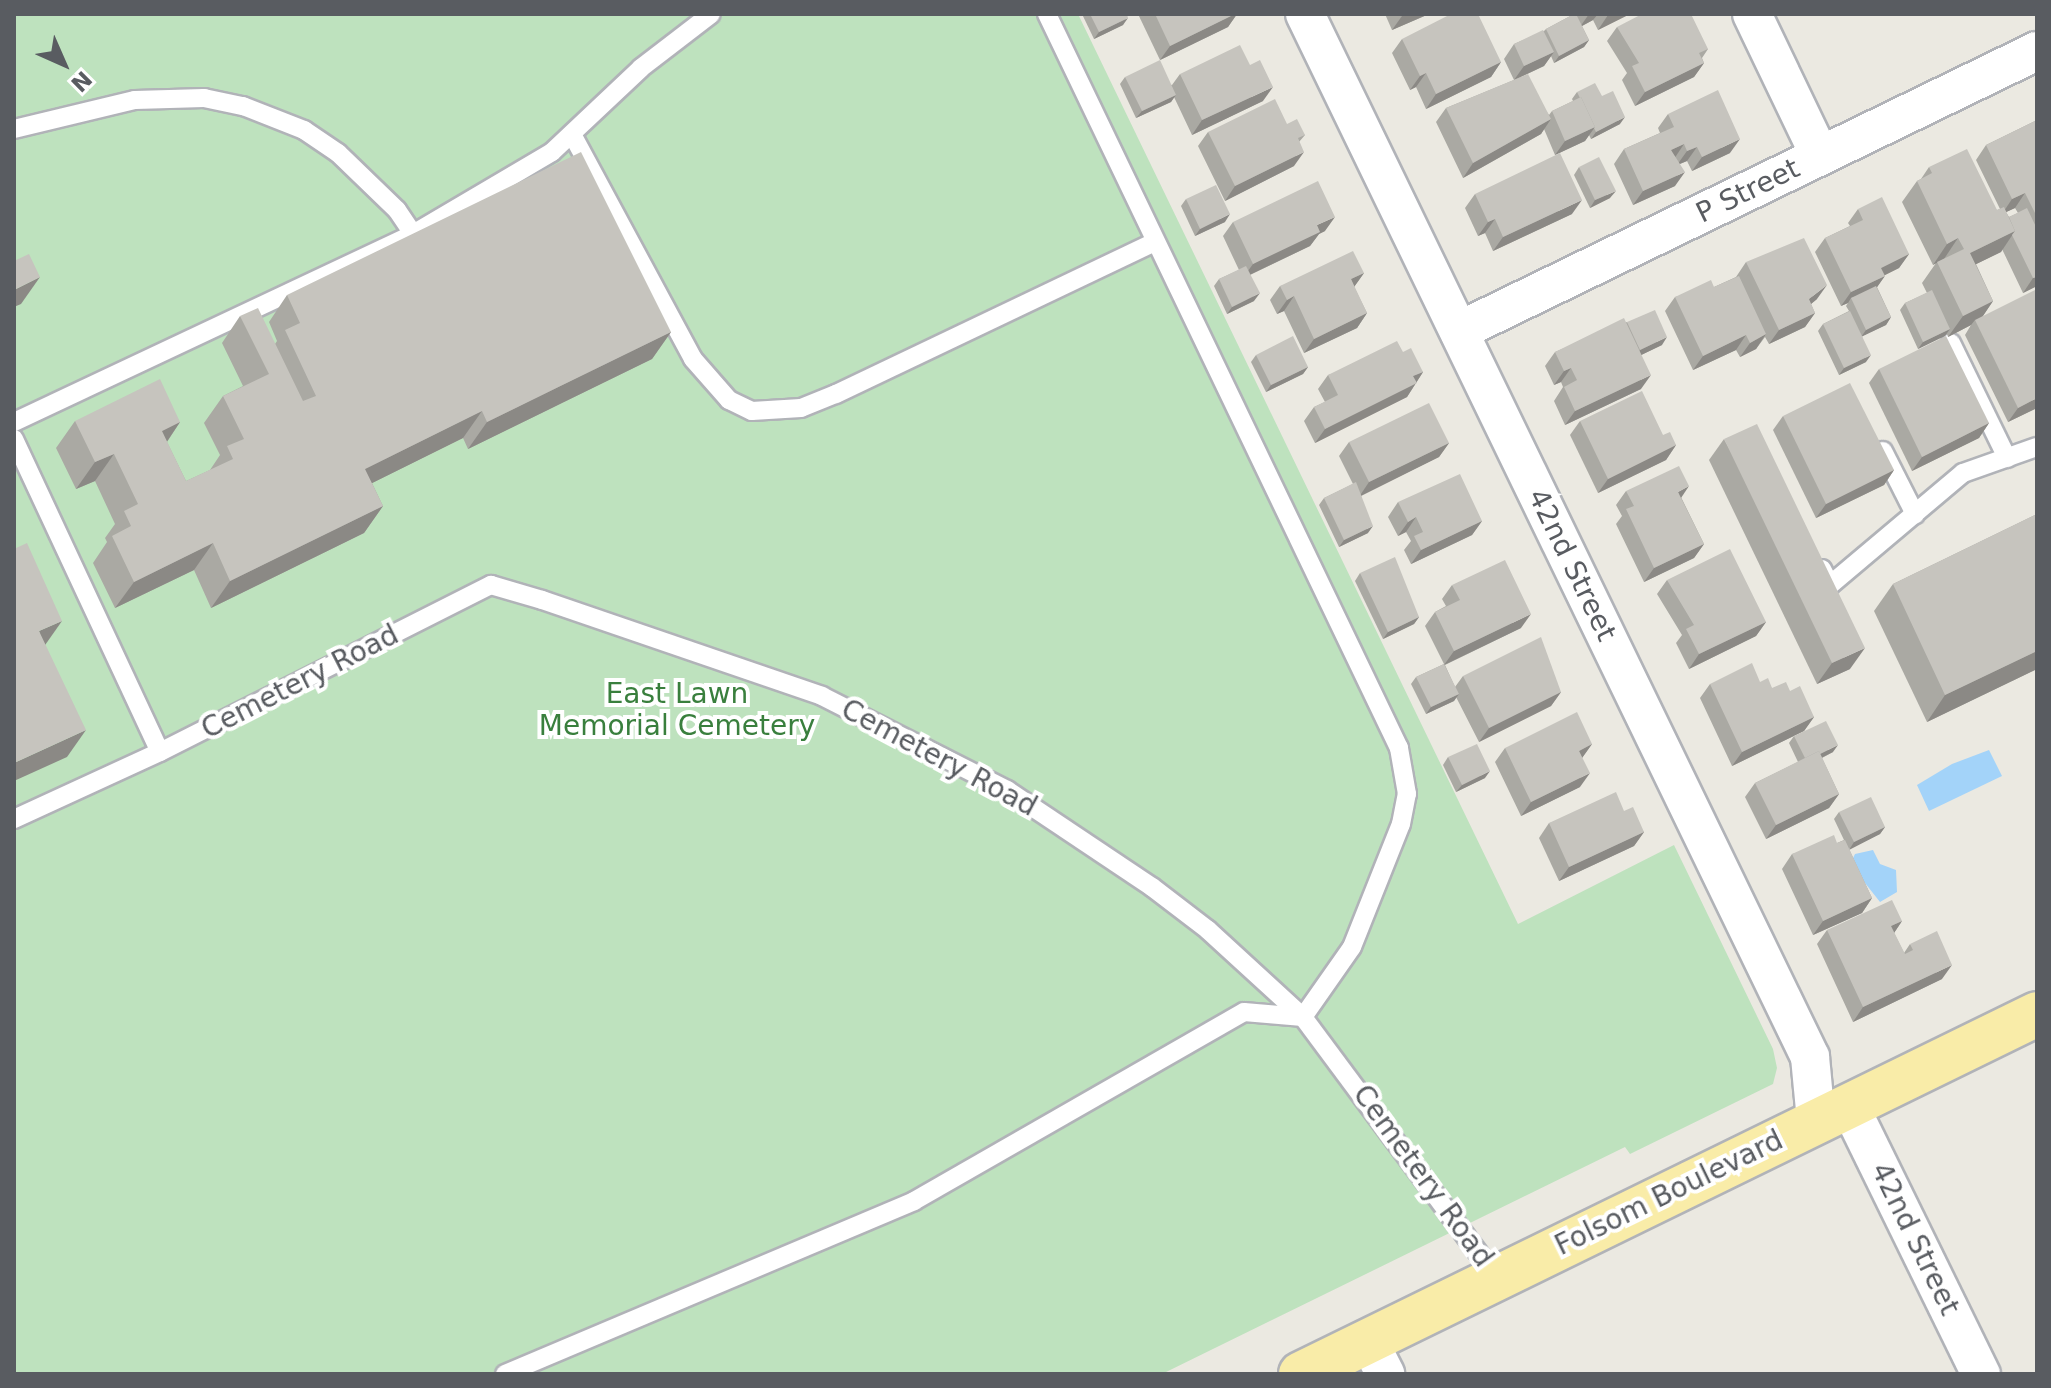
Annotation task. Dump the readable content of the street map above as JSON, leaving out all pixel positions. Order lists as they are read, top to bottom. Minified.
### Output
{"streets":{"main road":["Folsom Boulevard"],"street":["P Street","42nd Street"],"lane":["Cemetery Road"]},"crossings":[["P Street","42nd Street"],["42nd Street","Folsom Boulevard"],["Cemetery Road","Folsom Boulevard"]],"parks":["East Lawn Memorial Cemetery"],"north":"bottom right"}
